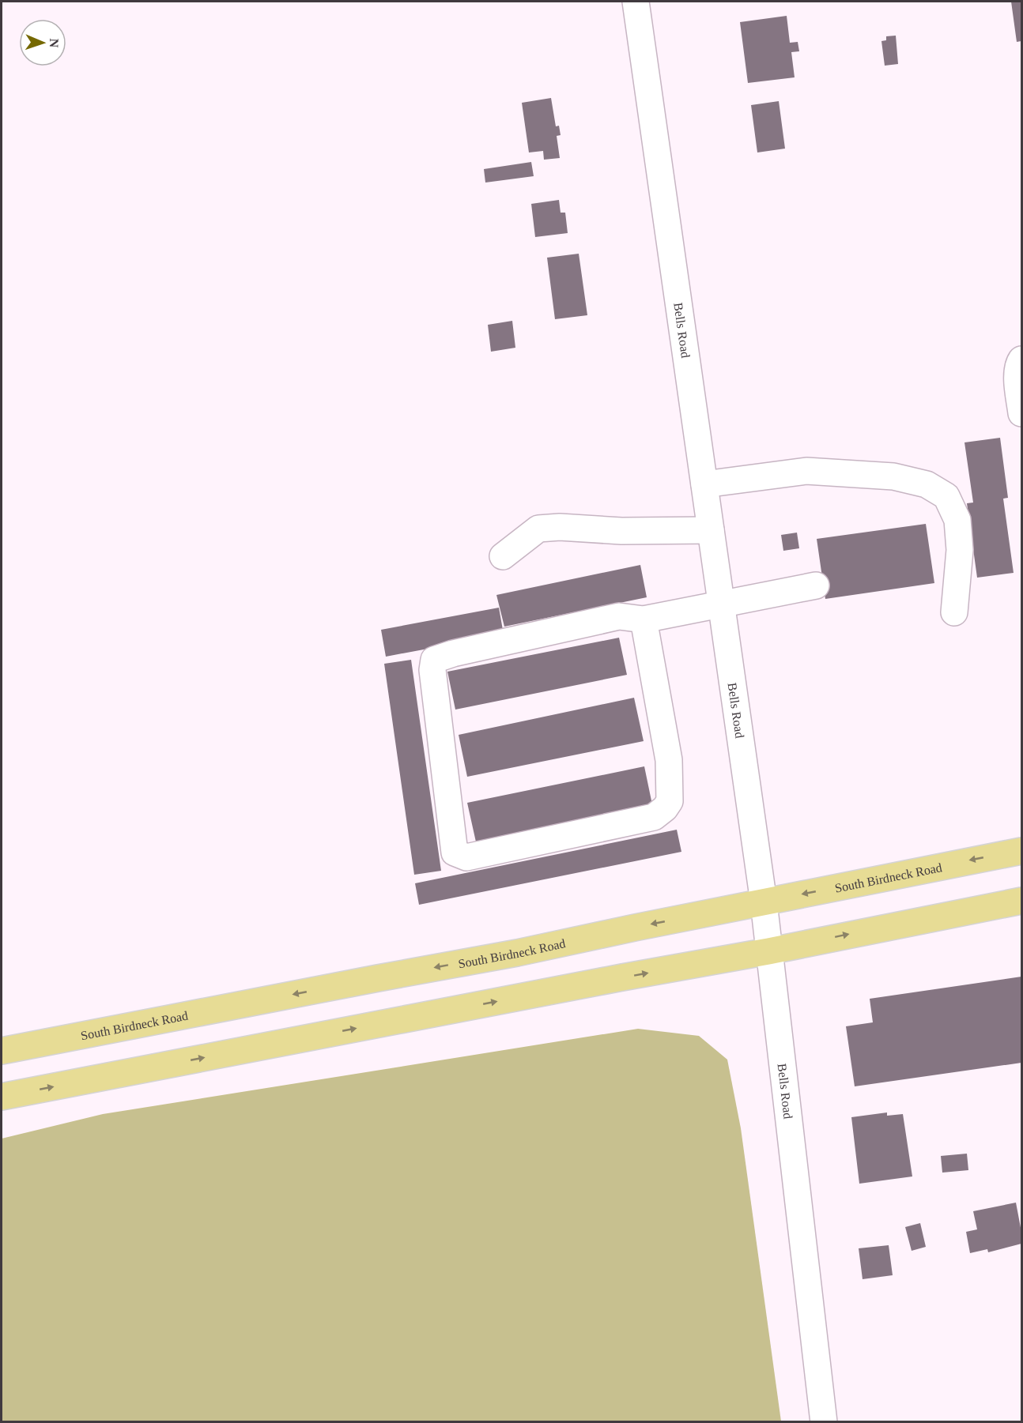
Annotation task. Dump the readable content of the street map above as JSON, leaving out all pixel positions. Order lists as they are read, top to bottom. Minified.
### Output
{"streets":{"main road":["South Birdneck Road"],"street":["Bells Road"]},"crossings":[["Bells Road","South Birdneck Road"]],"north":"right"}
